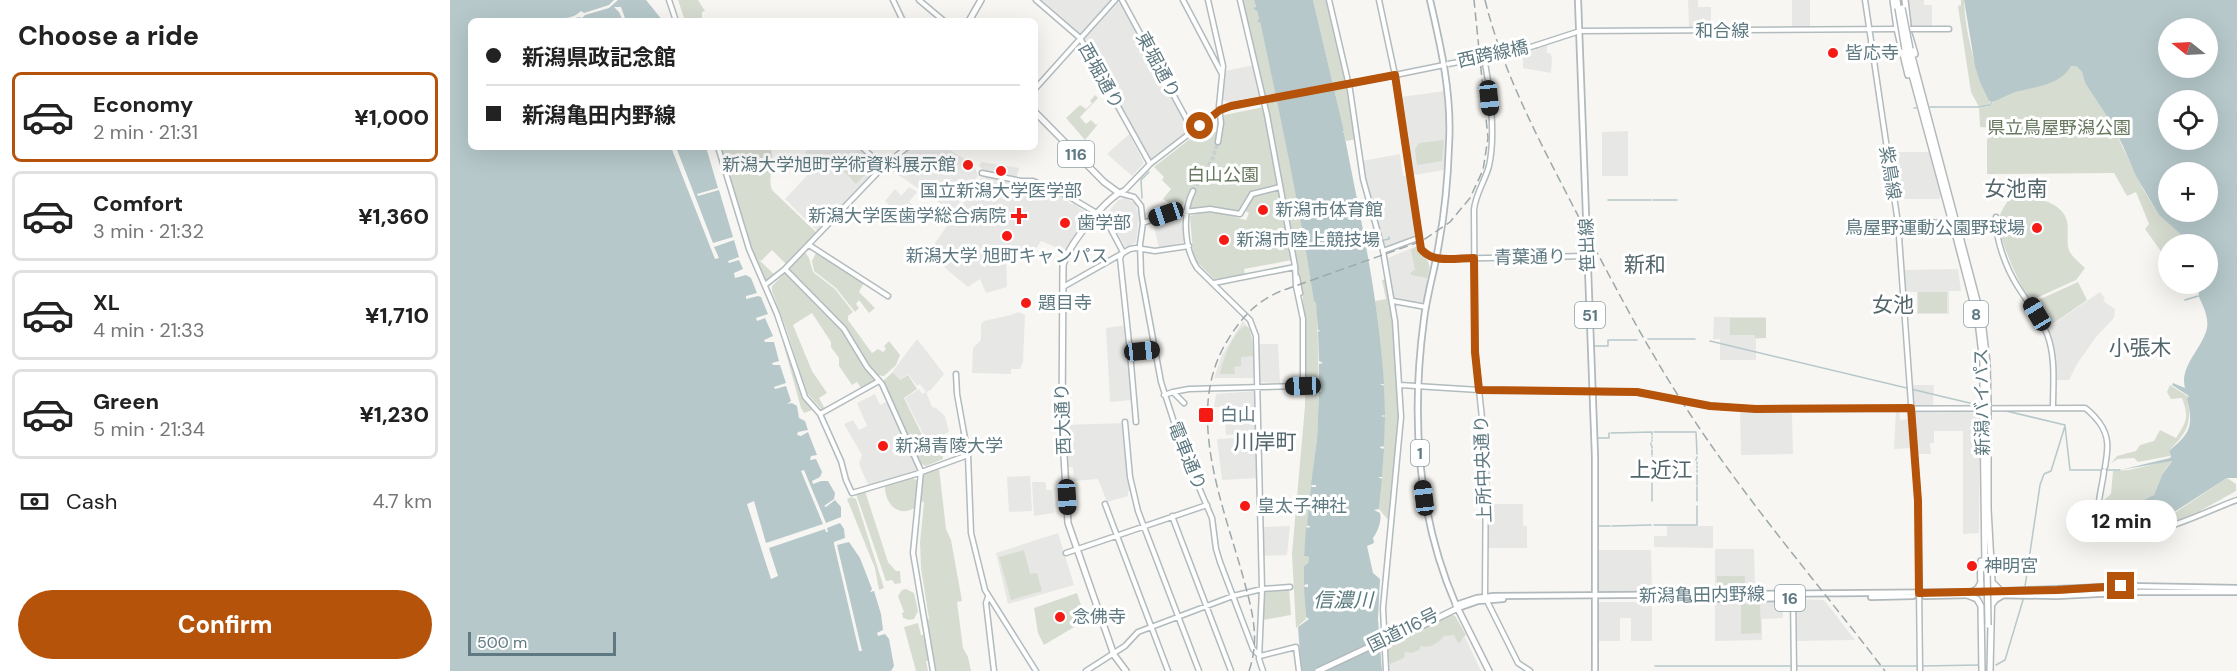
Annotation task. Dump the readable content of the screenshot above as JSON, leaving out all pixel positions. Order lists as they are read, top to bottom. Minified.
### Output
{"streets":{"highway":["116","8","新潟バイパス","西大通り","国道116号"],"main road":["笹出線","51","1","新潟亀田内野線","16"],"street":["和合線","西跨線橋","東堀通り","西堀通り","紫鳥線","青葉通り","電車通り","上所中央通り"]},"crossings":[["和合線","西跨線橋"],["和合線","紫鳥線"],["和合線","笹出線"],["西跨線橋","1"],["116","西大通り"],["紫鳥線","新潟亀田内野線"],["笹出線","青葉通り"],["笹出線","新潟亀田内野線"],["青葉通り","1"],["青葉通り","上所中央通り"],["1","新潟亀田内野線"],["1","国道116号"],["上所中央通り","新潟亀田内野線"],["新潟亀田内野線","国道116号"]],"districts":["女池南","新和","女池","小張木","川岸町","上近江"],"water":["信濃川"],"parks":["県立鳥屋野潟公園","白山公園"],"places":{"other":["皆応寺","新潟大学旭町学術資料展示館","国立新潟大学医学部","新潟市体育館","歯学部","鳥屋野運動公園野球場","新潟大学 旭町キャンパス","新潟市陸上競技場","題目寺","新潟青陵大学","皇太子神社","神明宮","念佛寺"],"health":["新潟大学医歯学総合病院"],"transit":["白山"]},"scale_bar":"500 m","north":"left","page":{"heading":"Choose a ride","map_buttons":["+","−"],"banner":["新潟県政記念館","新潟亀田内野線"],"list":[{"name":"Economy","note":"2 min · 21:31","value":"¥1,000"},{"name":"Comfort","note":"3 min · 21:32","value":"¥1,360"},{"name":"XL","note":"4 min · 21:33","value":"¥1,710"},{"name":"Green","note":"5 min · 21:34","value":"¥1,230"}],"pay":["Cash","4.7 km"],"bubble":"12 min","buttons":"Confirm","scale":"500 m"}}
